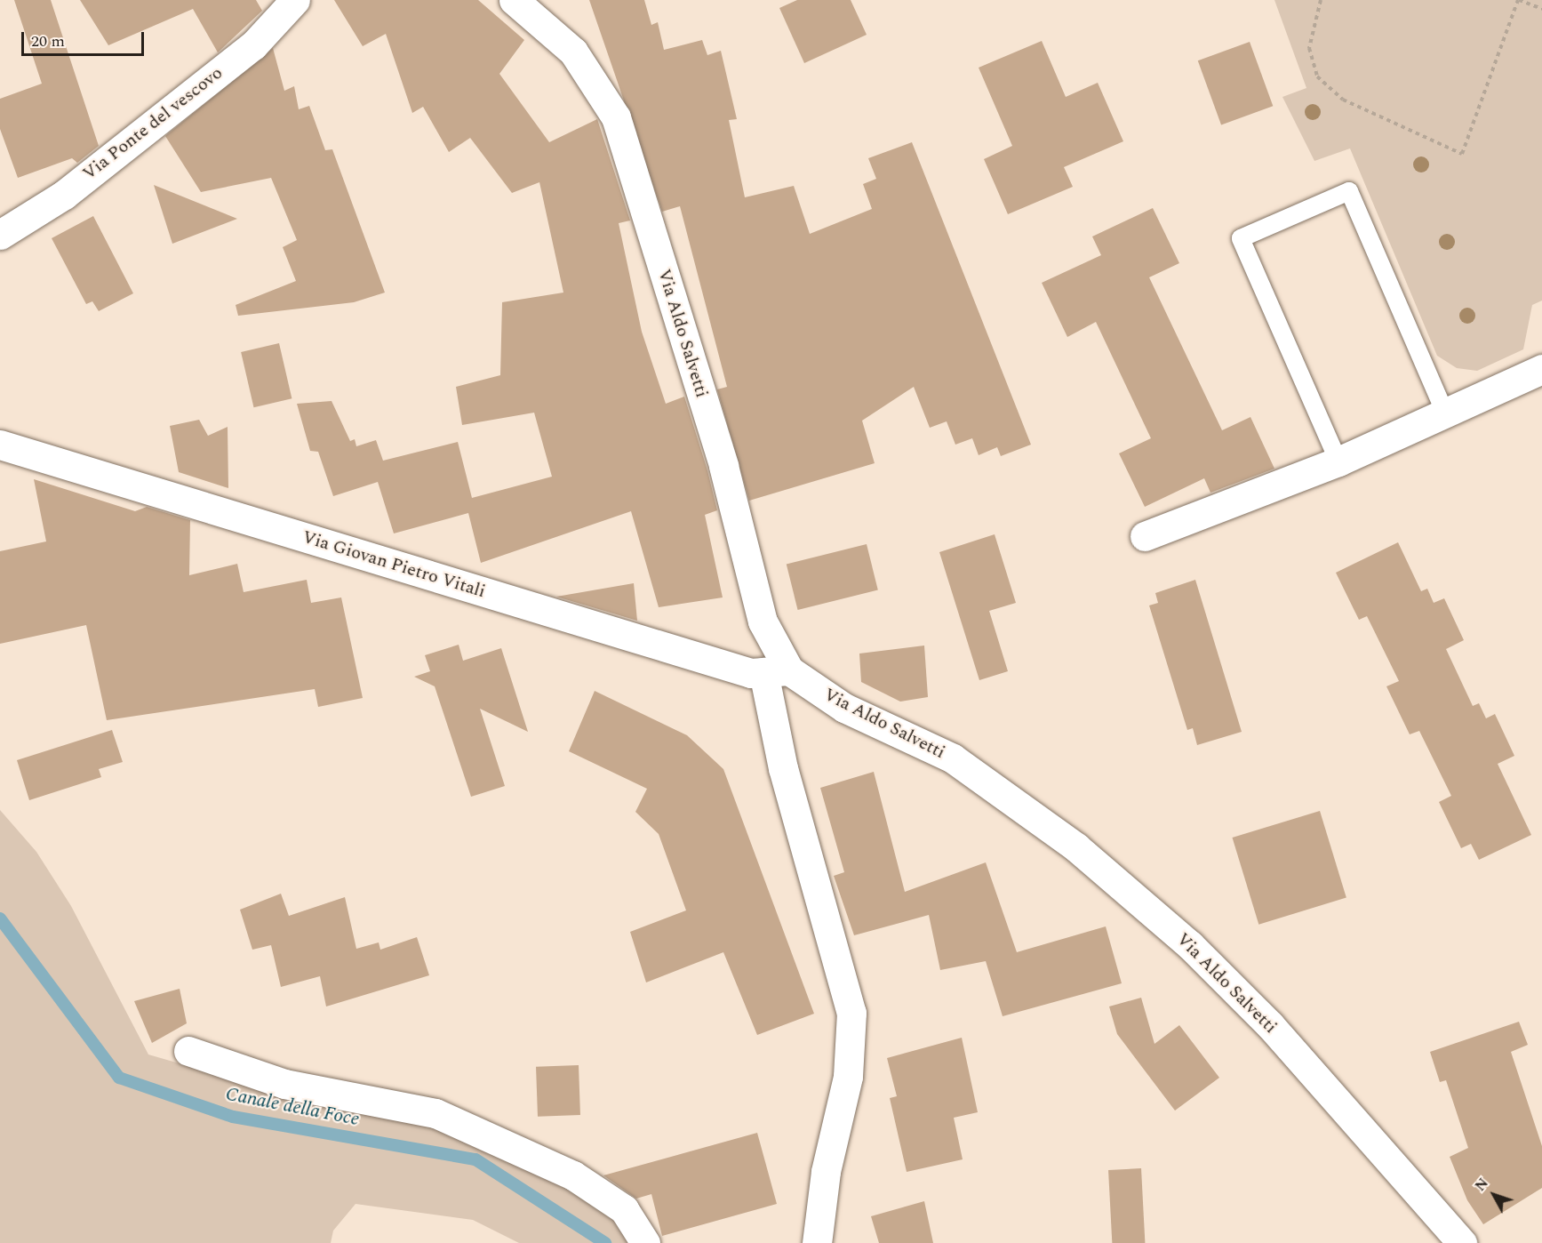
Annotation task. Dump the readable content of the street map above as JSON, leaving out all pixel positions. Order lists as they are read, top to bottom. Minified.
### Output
{"streets":{"street":["Via Ponte del vescovo","Via Aldo Salvetti","Via Giovan Pietro Vitali"]},"crossings":[["Via Aldo Salvetti","Via Giovan Pietro Vitali"]],"water":["Canale della Foce"],"scale_bar":"20 m","north":"top left"}
